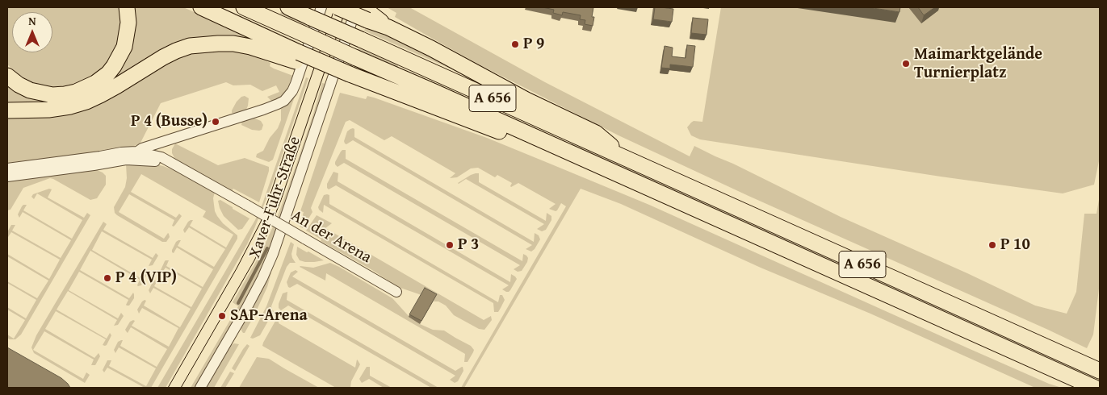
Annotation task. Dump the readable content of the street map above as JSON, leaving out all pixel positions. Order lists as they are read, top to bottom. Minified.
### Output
{"streets":{"highway":["A 656"],"street":["Xaver-Fuhr-Straße","An der Arena"]},"crossings":[["A 656","An der Arena"]],"places":["P 9","Maimarktgelände Turnierplatz","P 4 (Busse)","P 3","P 10","P 4 (VIP)","SAP-Arena"],"north":"top"}
